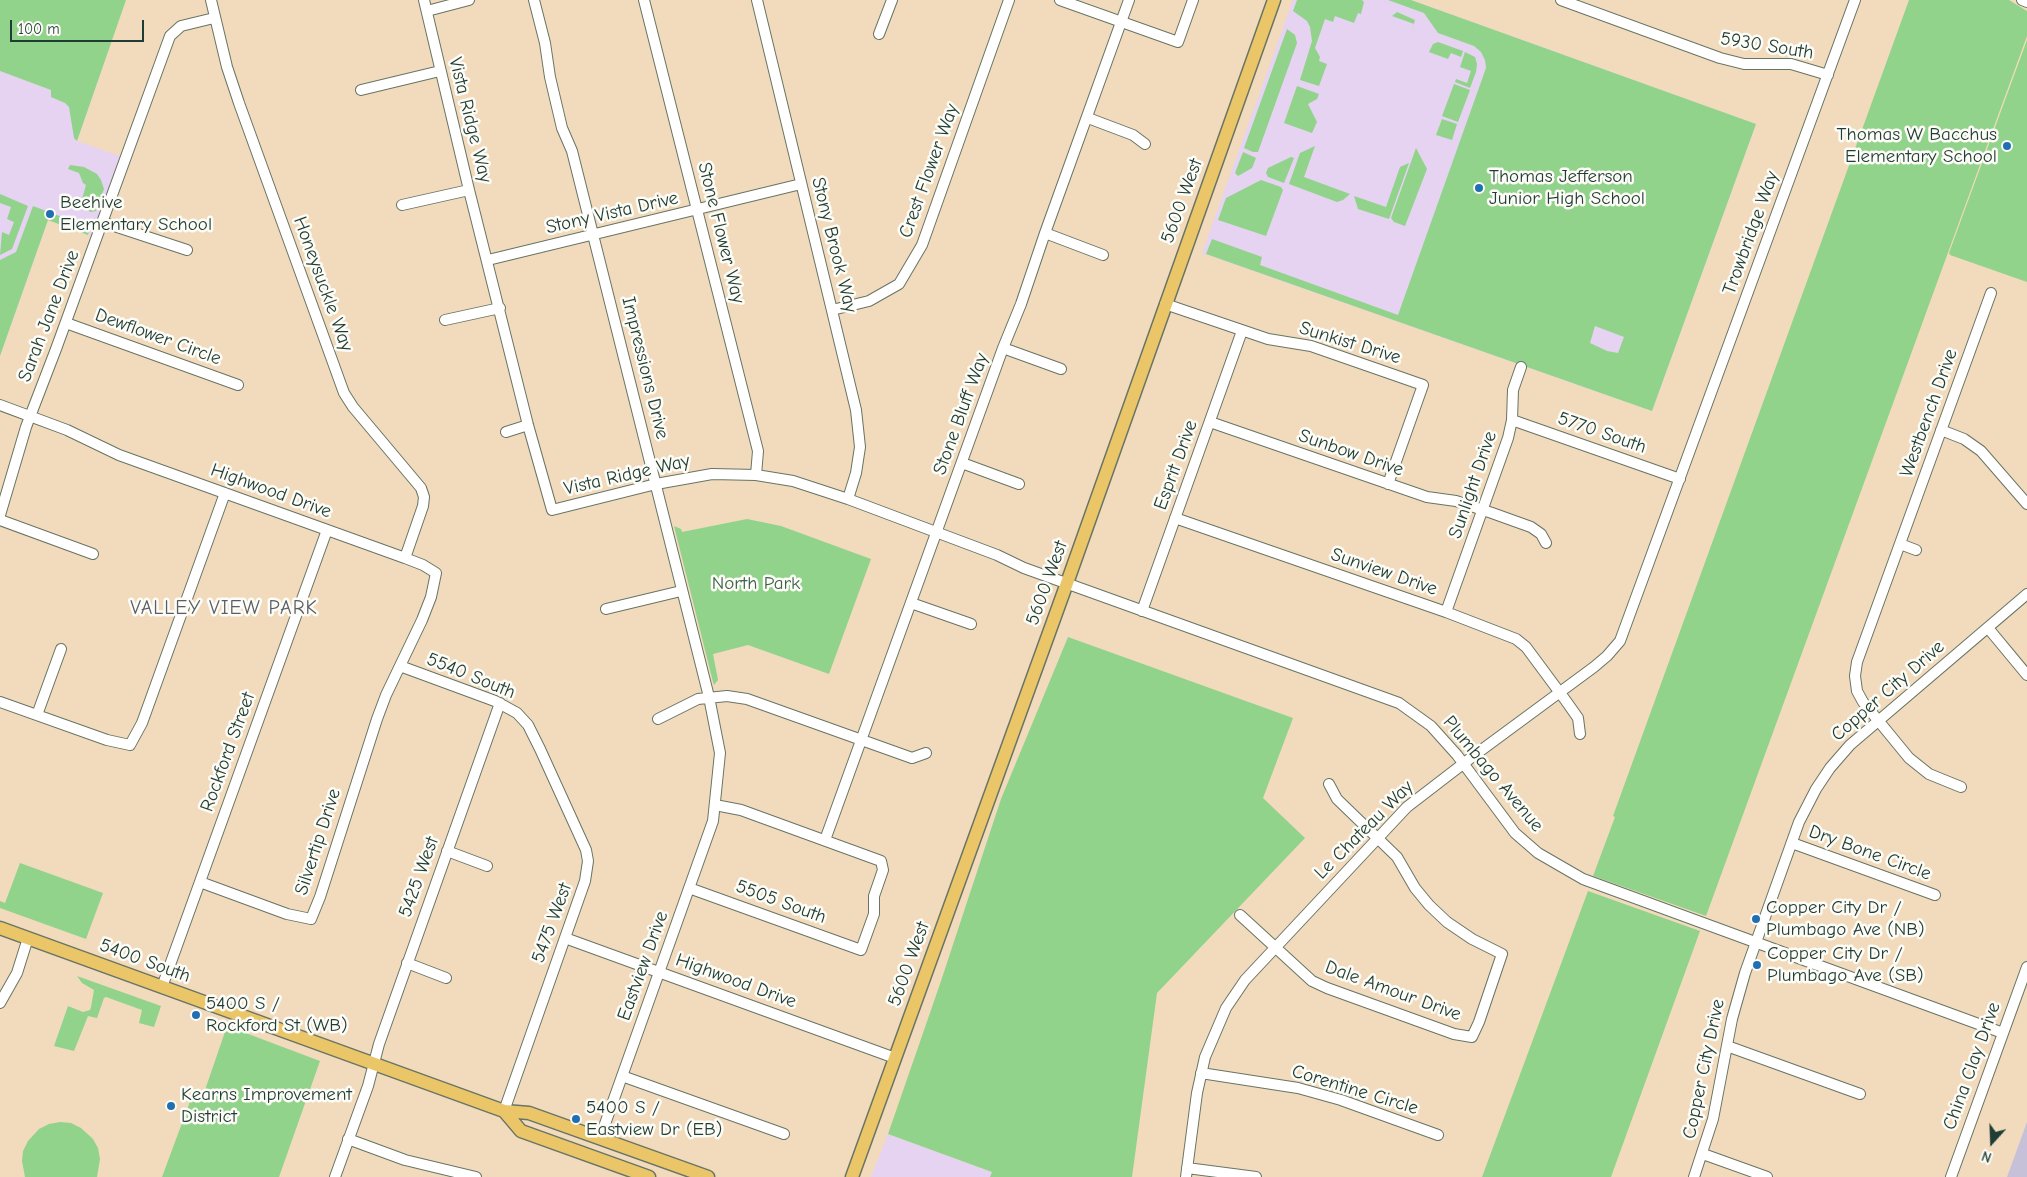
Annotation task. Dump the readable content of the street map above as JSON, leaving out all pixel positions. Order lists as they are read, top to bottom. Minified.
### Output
{"streets":{"main road":["5600 West","5400 South"],"street":["5930 South","Vista Ridge Way","Crest Flower Way","Stony Vista Drive","Stone Flower Way","Trowbridge Way","Stony Brook Way","Honeysuckle Way","Sarah Jane Drive","Dewflower Circle","Sunkist Drive","Impressions Drive","Westbench Drive","Stone Bluff Way","5770 South","Sunbow Drive","Esprit Drive","Sunlight Drive","Highwood Drive","Sunview Drive","5540 South","Copper City Drive","Rockford Street","Plumbago Avenue","Le Chateau Way","Silvertip Drive","Dry Bone Circle","5425 West","5505 South","5475 West","Eastview Drive","Dale Amour Drive","China Clay Drive","Corentine Circle"]},"crossings":[["5930 South","Trowbridge Way"],["Vista Ridge Way","5600 West"],["Vista Ridge Way","Stony Vista Drive"],["Vista Ridge Way","Stone Flower Way"],["Vista Ridge Way","Stony Brook Way"],["Vista Ridge Way","Impressions Drive"],["Vista Ridge Way","Stone Bluff Way"],["Vista Ridge Way","Plumbago Avenue"],["Crest Flower Way","Stony Brook Way"],["5600 West","Sunkist Drive"],["5600 West","Highwood Drive"],["5600 West","Plumbago Avenue"],["Stony Vista Drive","Stone Flower Way"],["Stony Vista Drive","Stony Brook Way"],["Stony Vista Drive","Impressions Drive"],["Trowbridge Way","5770 South"],["Trowbridge Way","Le Chateau Way"],["Honeysuckle Way","Sarah Jane Drive"],["Honeysuckle Way","Highwood Drive"],["Sarah Jane Drive","Dewflower Circle"],["Sarah Jane Drive","Highwood Drive"],["Sunkist Drive","Sunbow Drive"],["Sunkist Drive","Esprit Drive"],["Impressions Drive","Eastview Drive"],["Westbench Drive","Copper City Drive"],["Stone Bluff Way","5505 South"],["5770 South","Sunlight Drive"],["5770 South","Le Chateau Way"],["Sunbow Drive","Esprit Drive"],["Sunbow Drive","Sunlight Drive"],["Esprit Drive","Sunview Drive"],["Esprit Drive","Plumbago Avenue"],["Sunlight Drive","Sunview Drive"],["Highwood Drive","5540 South"],["Highwood Drive","Rockford Street"],["Highwood Drive","Silvertip Drive"],["Highwood Drive","5475 West"],["Highwood Drive","Eastview Drive"],["Sunview Drive","Le Chateau Way"],["5540 South","Silvertip Drive"],["5540 South","5425 West"],["5540 South","5475 West"],["Copper City Drive","Plumbago Avenue"],["Copper City Drive","Dry Bone Circle"],["Rockford Street","Silvertip Drive"],["Rockford Street","5400 South"],["Plumbago Avenue","Le Chateau Way"],["Plumbago Avenue","China Clay Drive"],["Le Chateau Way","Dale Amour Drive"],["Le Chateau Way","Corentine Circle"],["5425 West","5400 South"],["5505 South","Eastview Drive"],["5475 West","5400 South"],["5400 South","Eastview Drive"]],"districts":["VALLEY VIEW PARK"],"parks":["North Park"],"places":["Thomas W Bacchus Elementary School","Thomas Jefferson Junior High School","Beehive Elementary School","Copper City Dr / Plumbago Ave (NB)","Copper City Dr / Plumbago Ave (SB)","5400 S / Rockford St (WB)","Kearns Improvement District","5400 S / Eastview Dr (EB)"],"scale_bar":"100 m","north":"bottom"}
